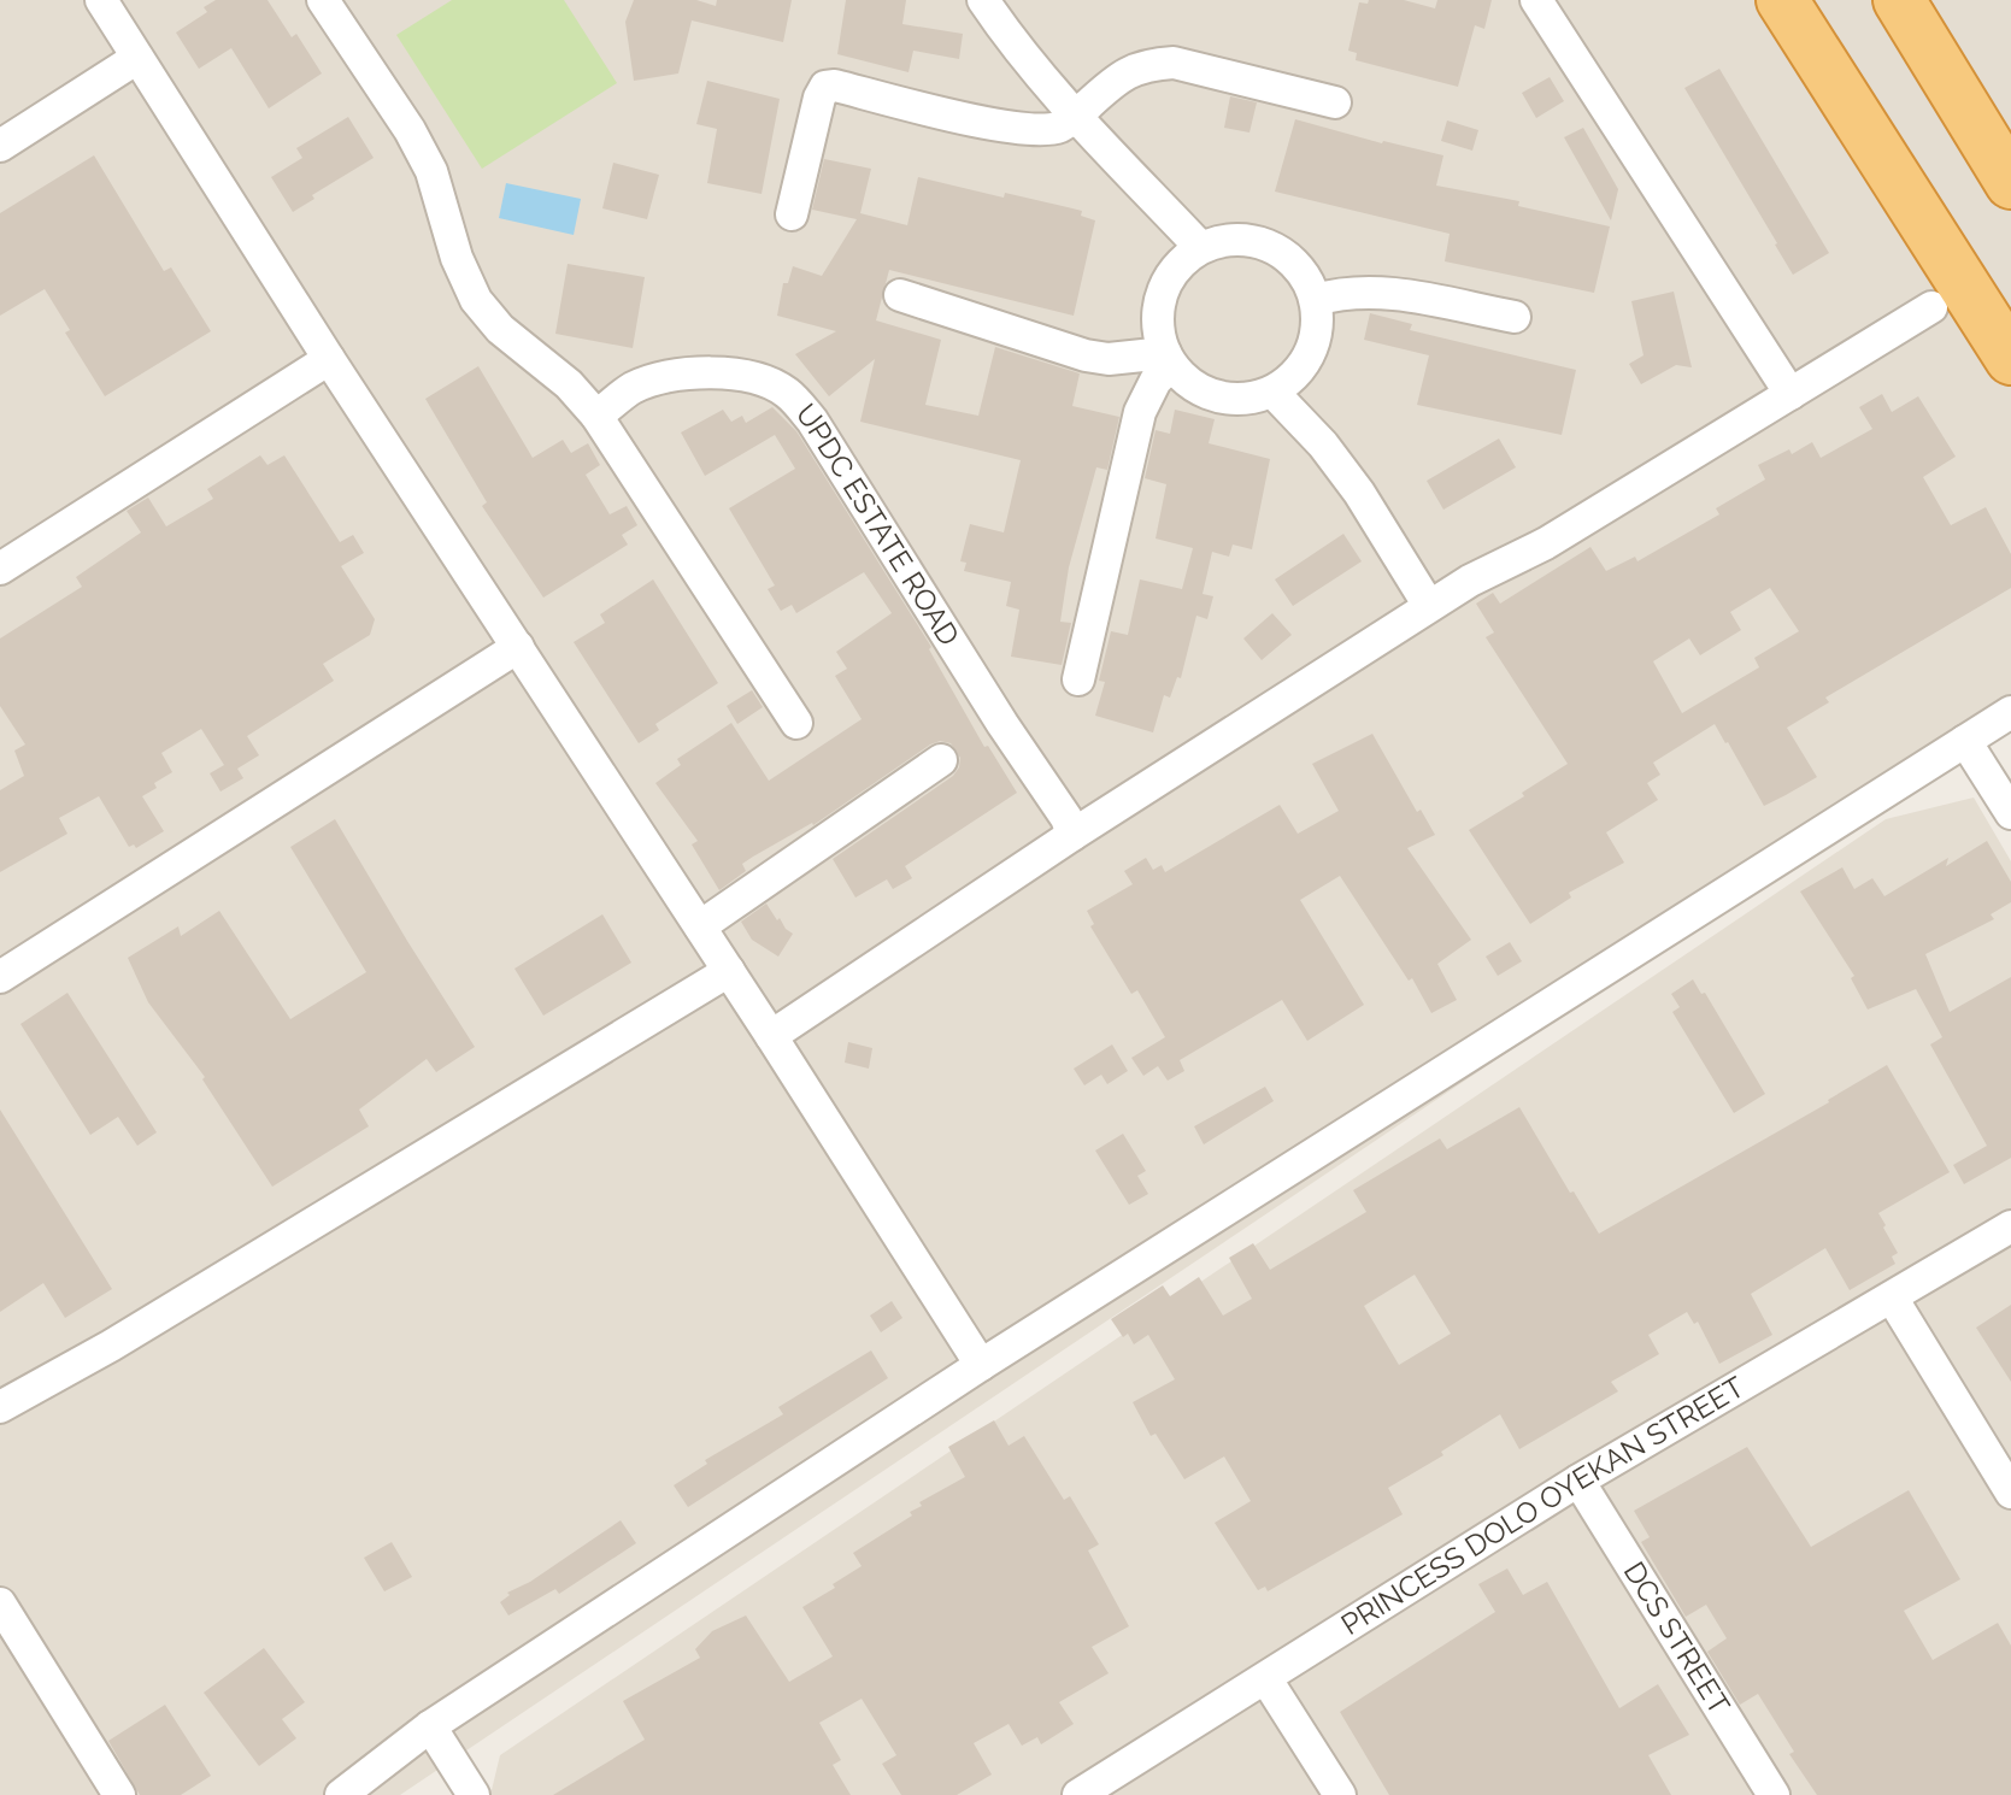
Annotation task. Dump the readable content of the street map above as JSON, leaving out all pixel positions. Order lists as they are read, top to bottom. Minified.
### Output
{"streets":{"street":["UPDC ESTATE ROAD","PRINCESS DOLO OYEKAN STREET","DCS STREET"]},"crossings":[["PRINCESS DOLO OYEKAN STREET","DCS STREET"]]}
